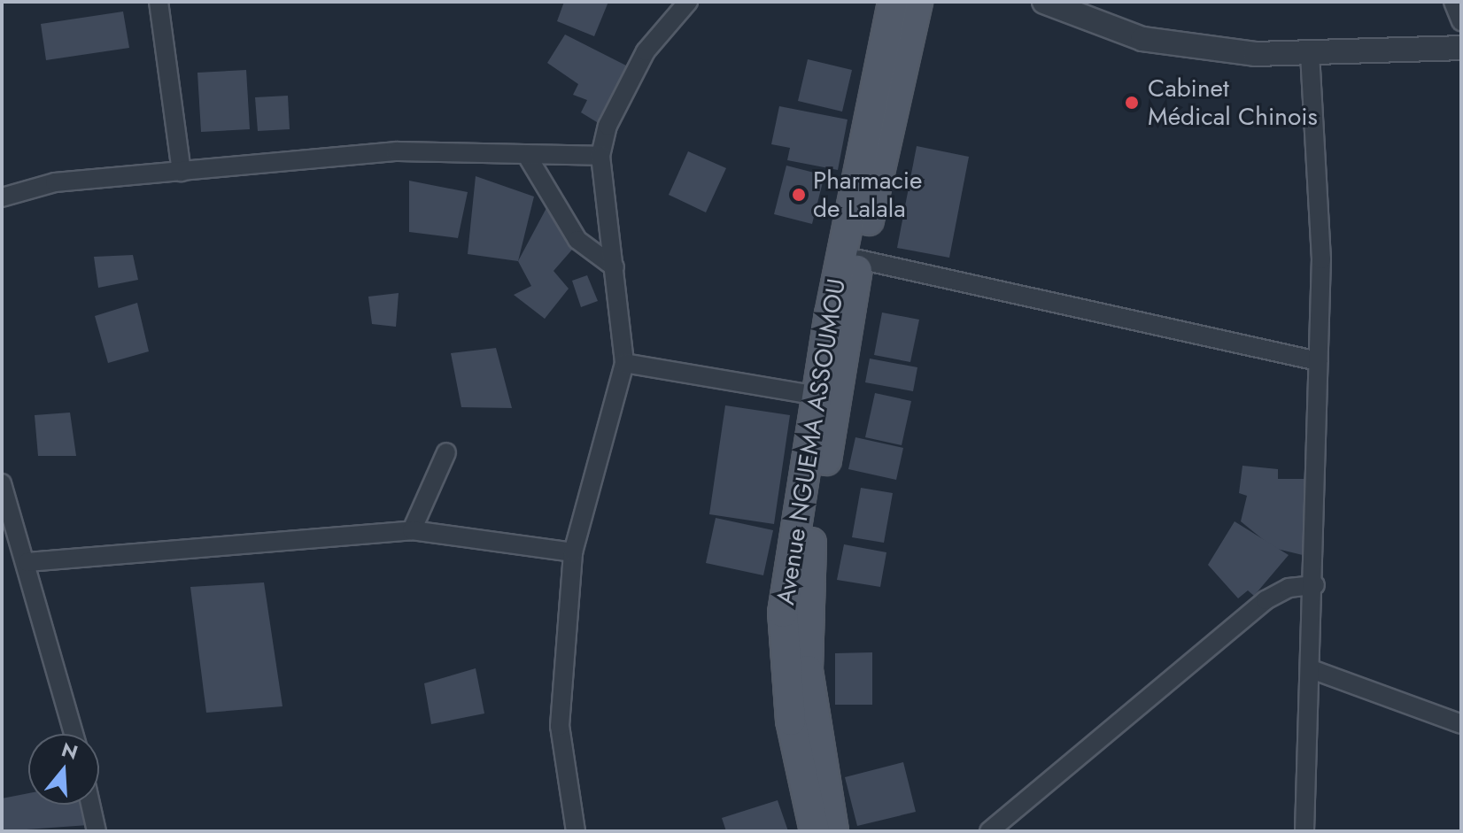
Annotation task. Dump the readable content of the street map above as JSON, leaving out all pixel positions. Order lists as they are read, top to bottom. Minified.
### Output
{"streets":{"main road":["Avenue NGUEMA ASSOUMOU"]},"places":["Cabinet Médical Chinois","Pharmacie de Lalala"],"north":"top"}
